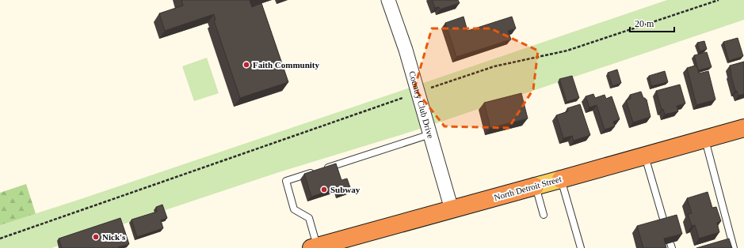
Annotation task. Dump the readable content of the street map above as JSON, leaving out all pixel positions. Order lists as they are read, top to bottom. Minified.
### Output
{"streets":{"highway":["North Detroit Street"],"street":["Country Club Drive"]},"crossings":[["Country Club Drive","North Detroit Street"]],"places":["Faith Community","Subway","Nick's"],"scale_bar":"20 m"}
